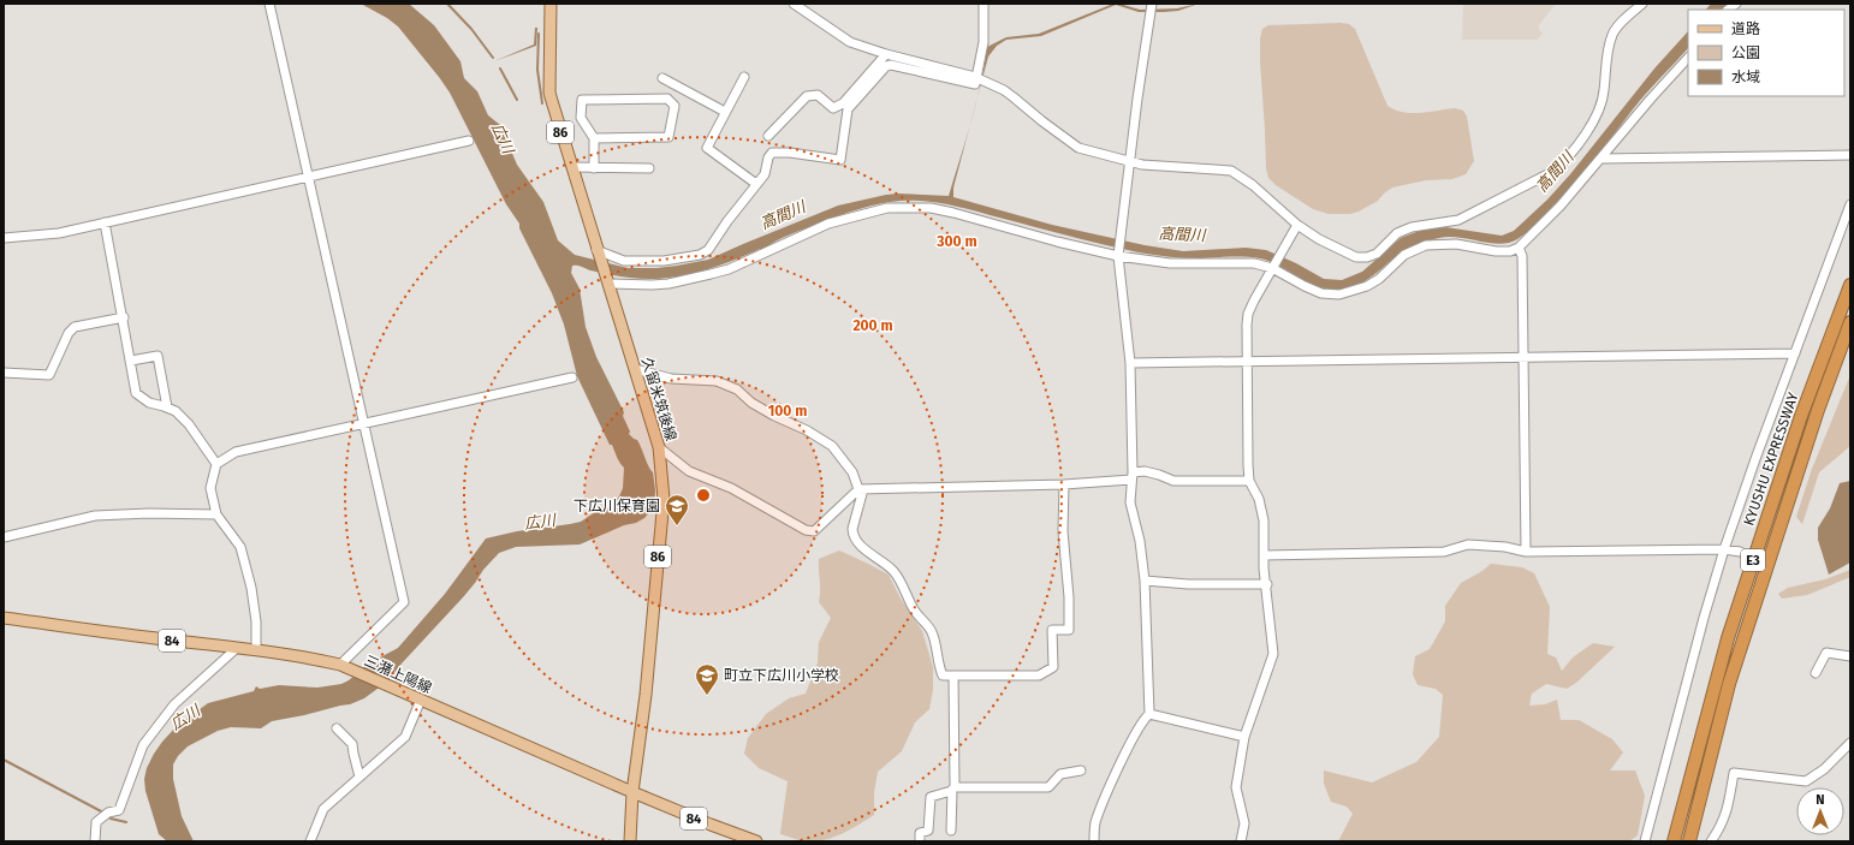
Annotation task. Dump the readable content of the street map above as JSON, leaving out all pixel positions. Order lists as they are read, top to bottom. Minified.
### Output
{"streets":{"highway":["KYUSHU EXPRESSWAY","E3"],"main road":["86","久留米筑後線","84","三潴上陽線"]},"crossings":[["久留米筑後線","三潴上陽線"]],"water":["広川","高間川"],"places":{"school or university":["下広川保育園","町立下広川小学校"]},"legend":["道路","公園","水域"],"north":"top","rings":["300 m","200 m","100 m"]}
